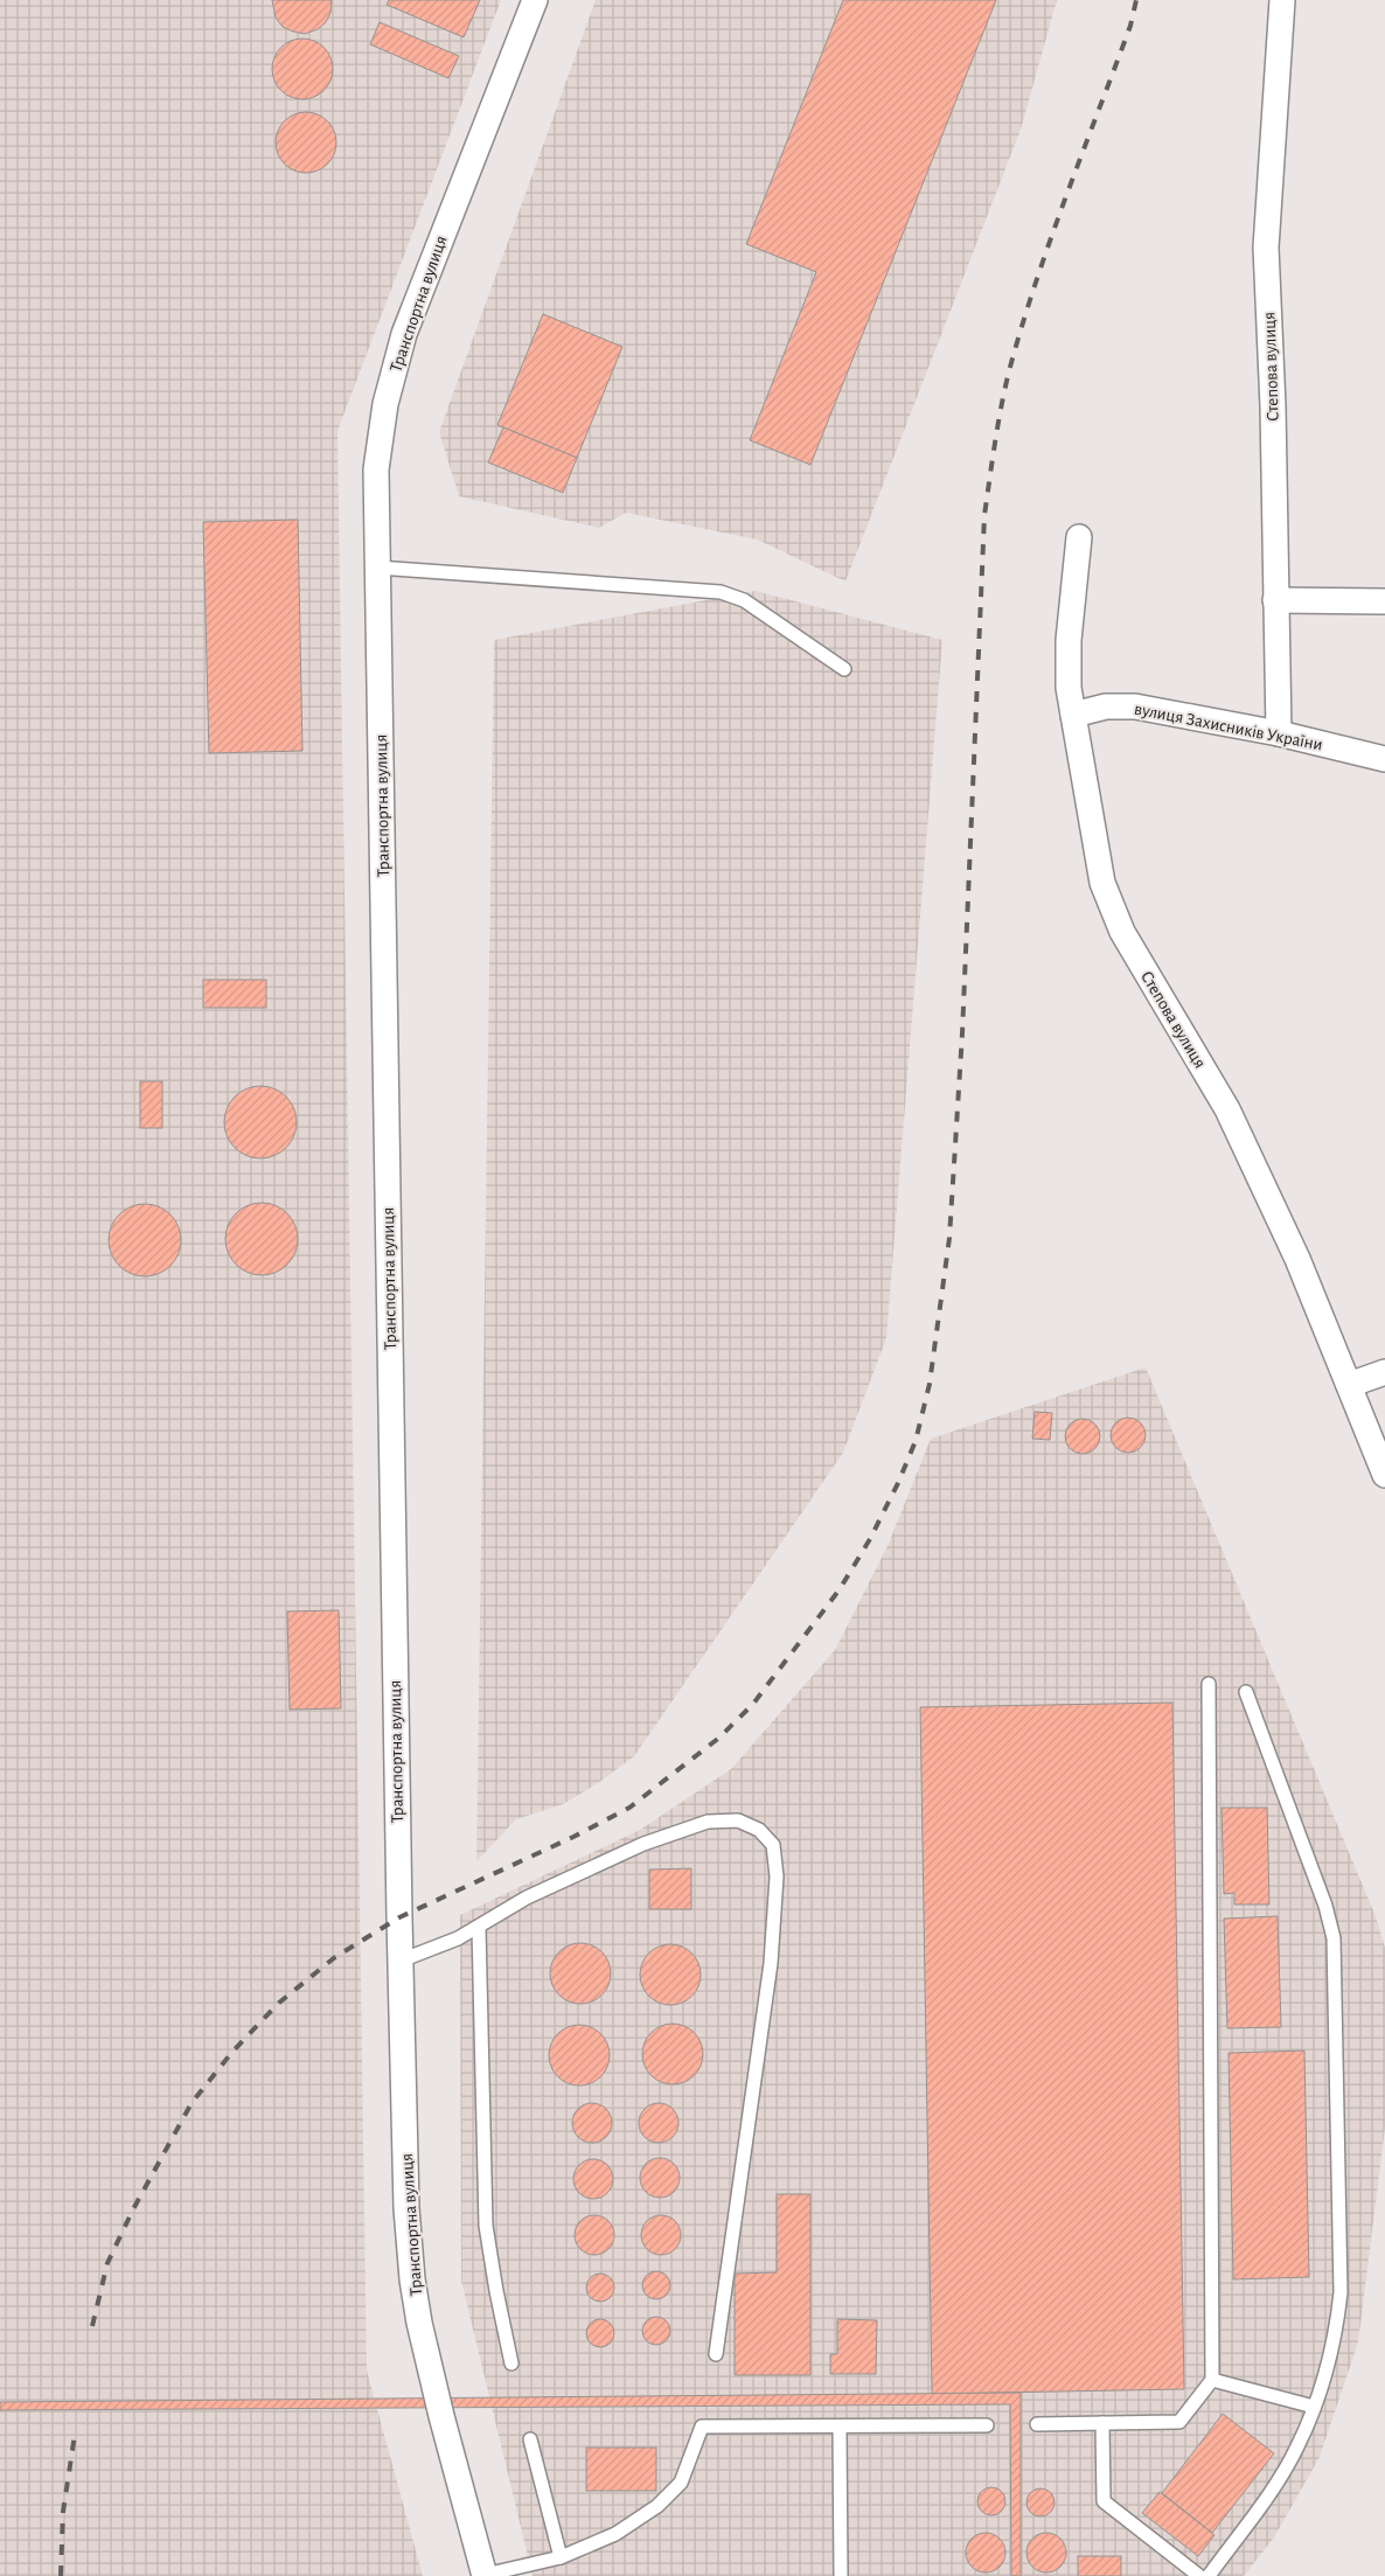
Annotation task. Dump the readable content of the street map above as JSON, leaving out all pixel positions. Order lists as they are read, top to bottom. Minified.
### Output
{"streets":{"street":["Транспортна вулиця","Степова вулиця","вулиця Захисників України"]},"crossings":[["Степова вулиця","вулиця Захисників України"]]}
